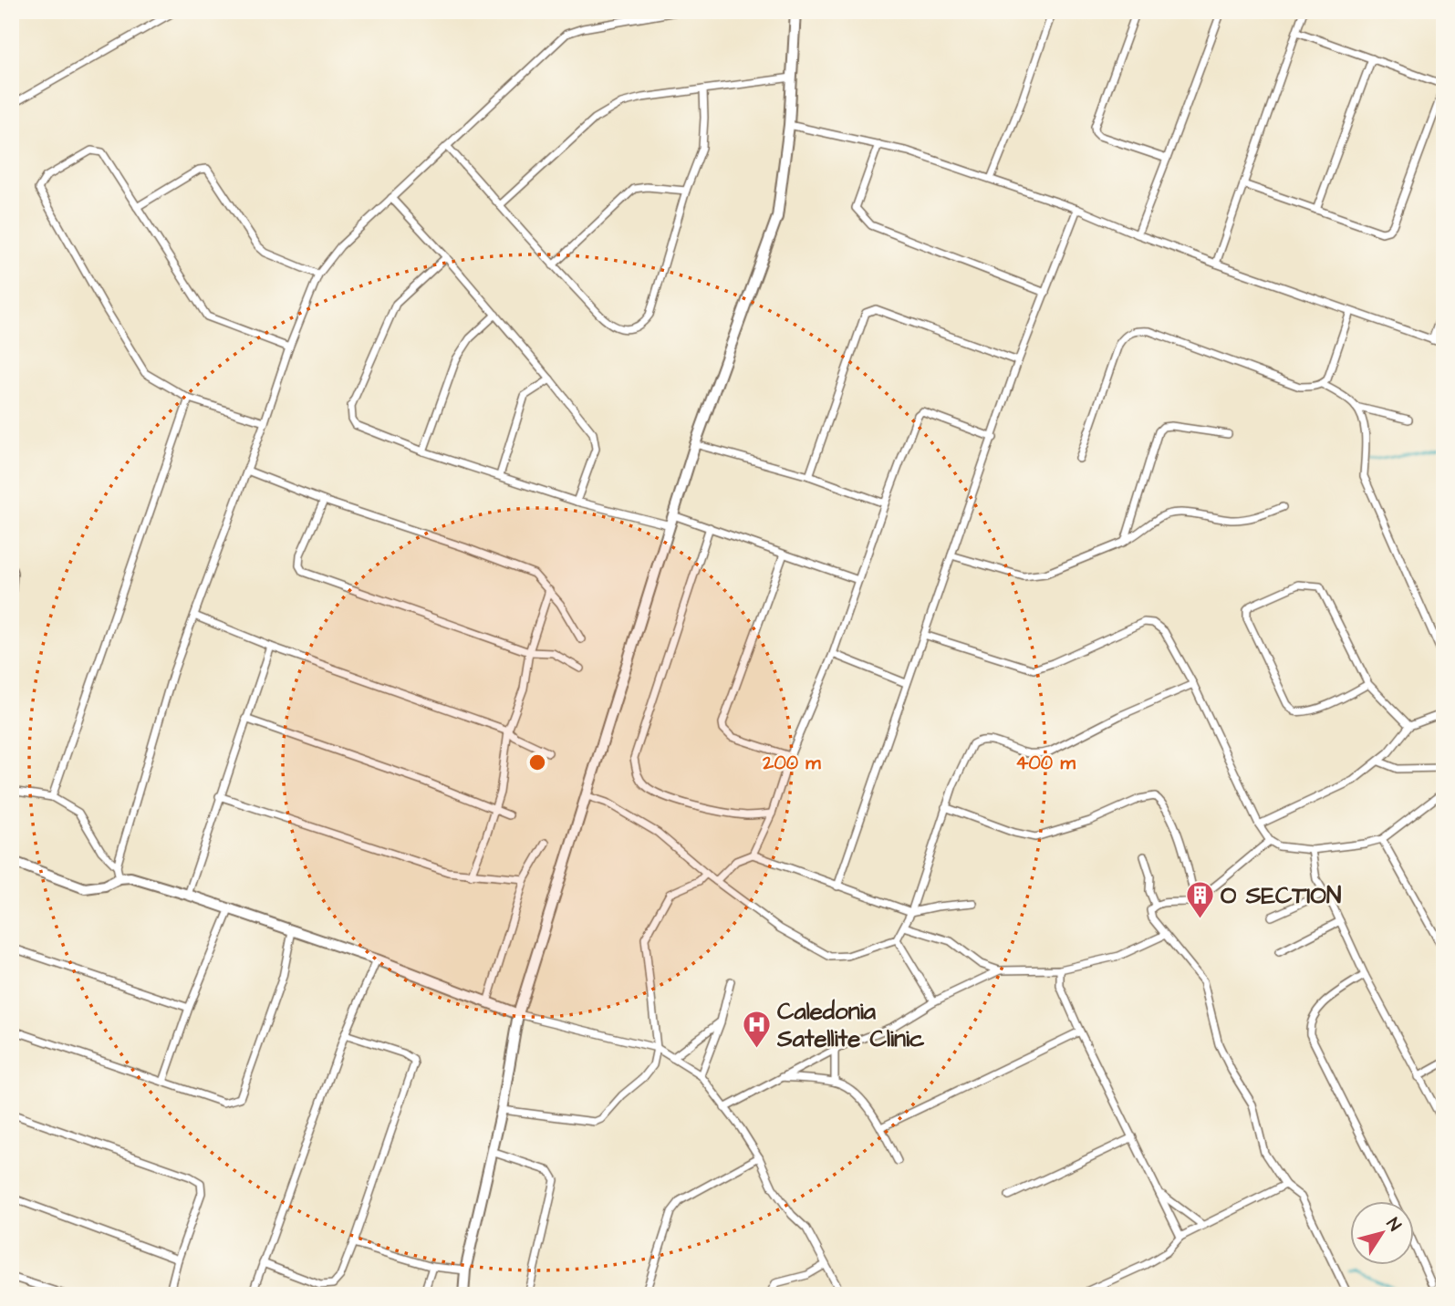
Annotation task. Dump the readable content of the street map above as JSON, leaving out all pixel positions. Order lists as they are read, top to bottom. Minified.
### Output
{"places":{"building":["O SECTION"],"hospital":["Caledonia Satellite Clinic"]},"north":"top right","rings":["200 m","400 m"]}
